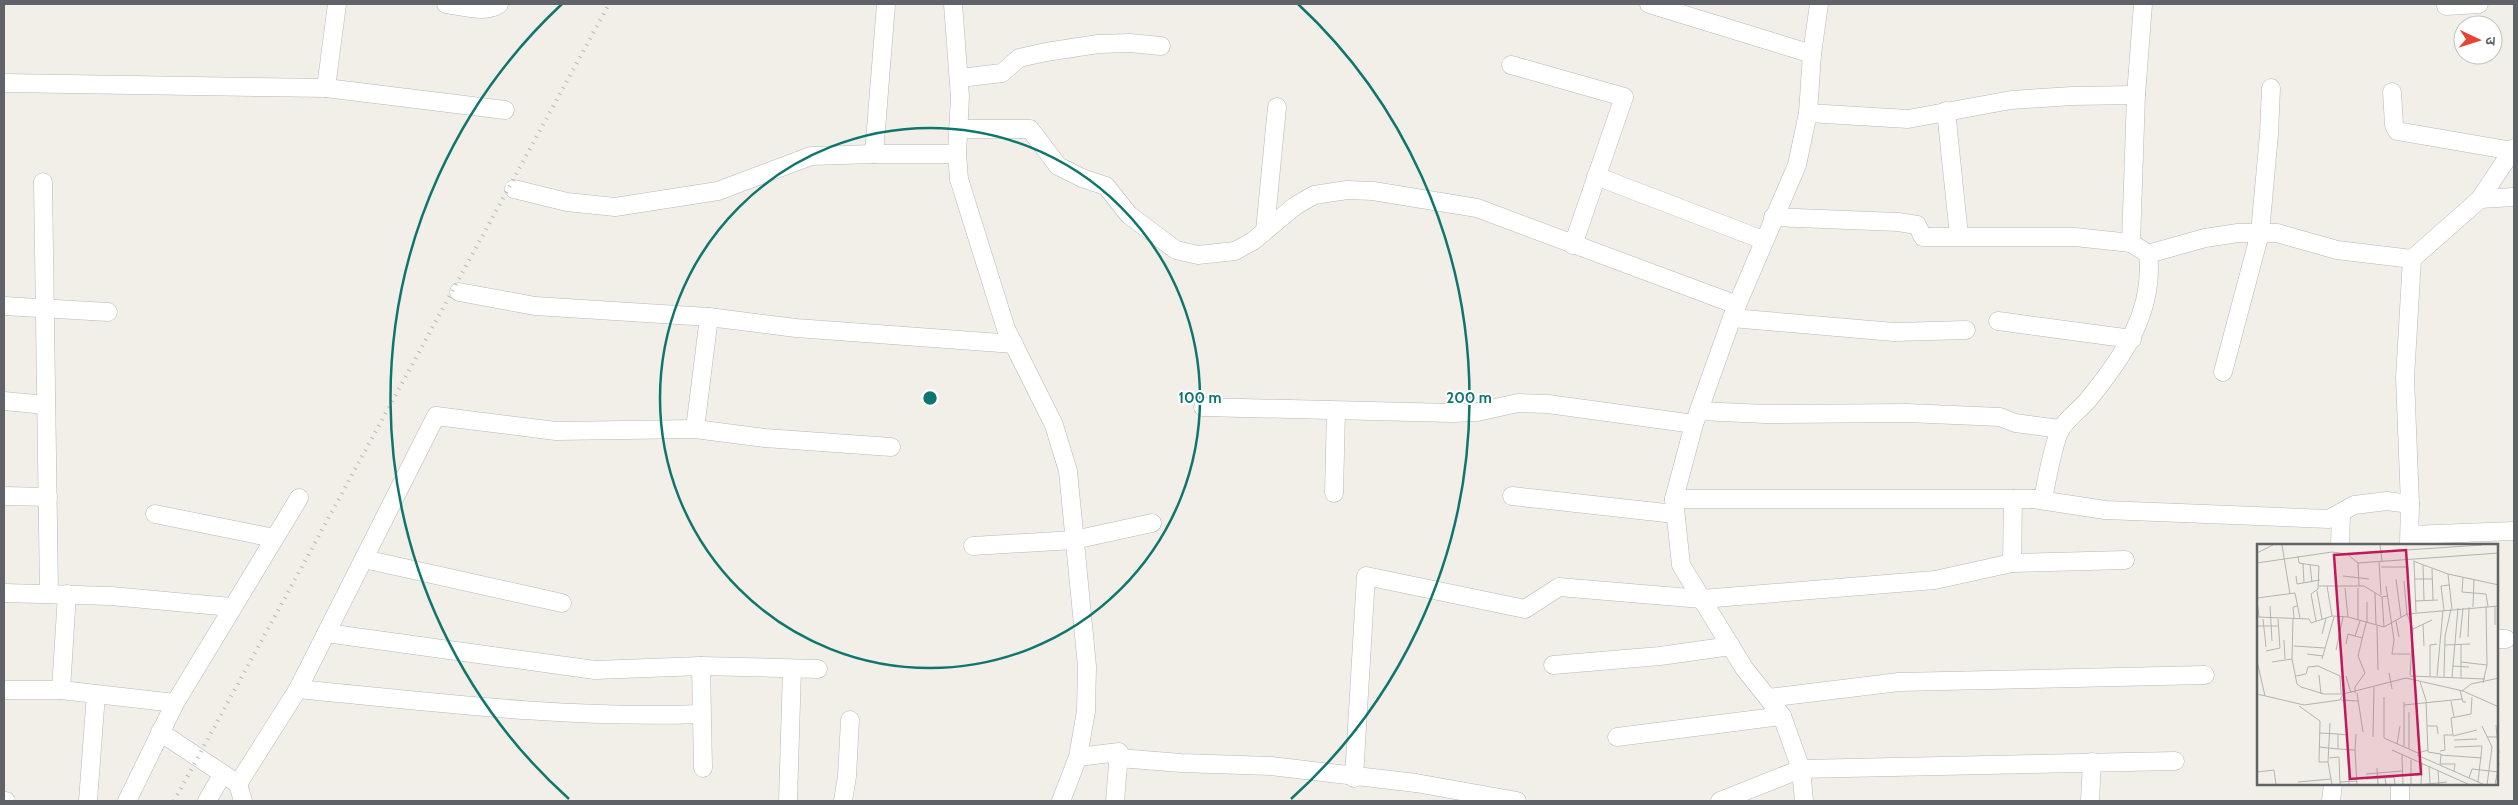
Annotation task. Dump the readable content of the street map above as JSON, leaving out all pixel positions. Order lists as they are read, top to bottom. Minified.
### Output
{"north":"right","rings":["100 m","200 m"]}
